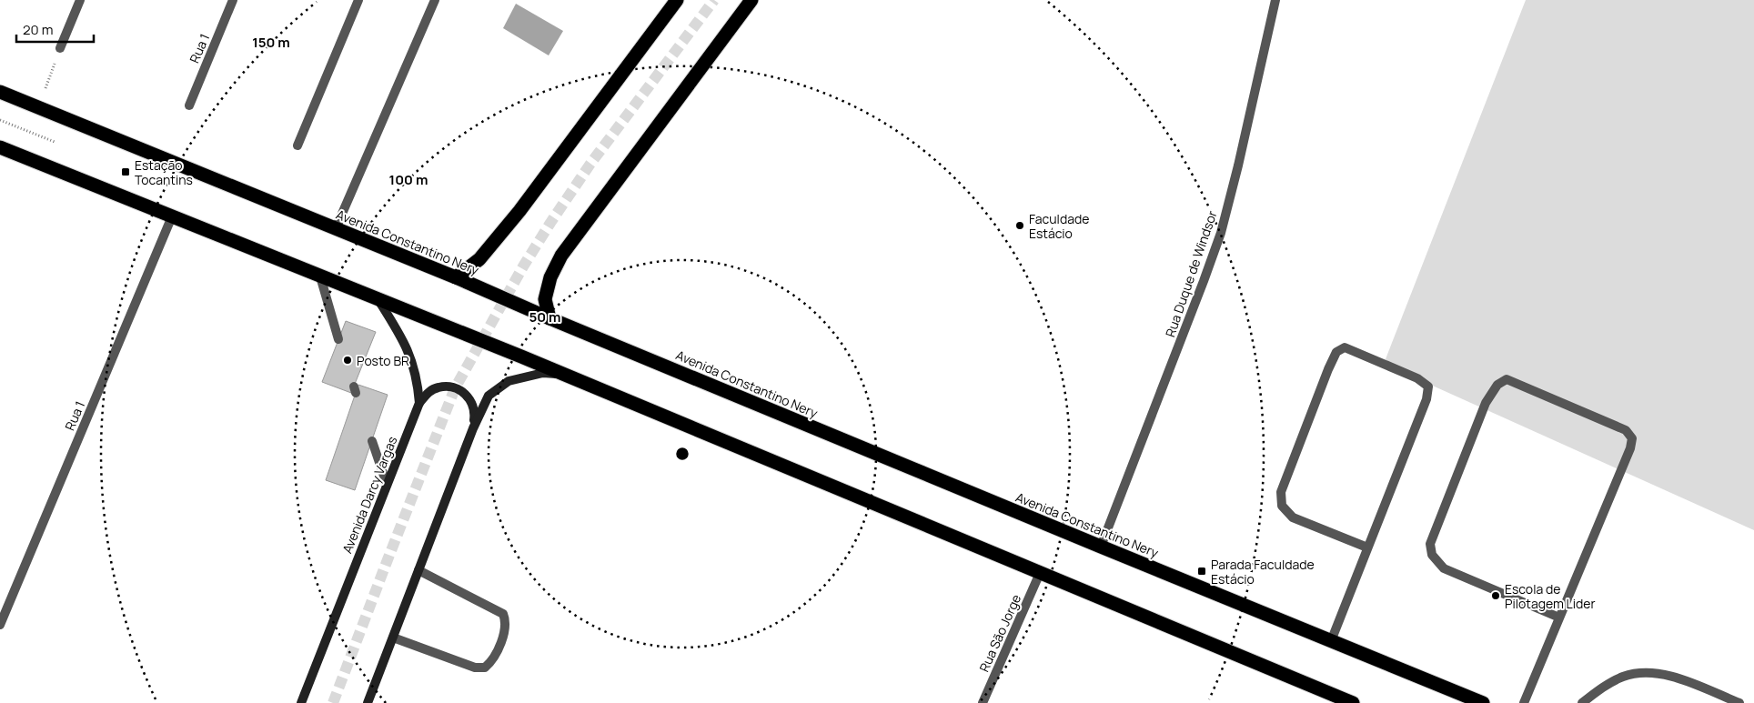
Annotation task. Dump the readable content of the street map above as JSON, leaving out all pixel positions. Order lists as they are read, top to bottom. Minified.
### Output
{"streets":{"highway":["Avenida Constantino Nery"],"street":["Rua 1","Rua Duque de Windsor","Avenida Darcy Vargas","Rua São Jorge"]},"crossings":[["Avenida Constantino Nery","Rua Duque de Windsor"]],"places":{"transit":["Estação Tocantins","Parada Faculdade Estácio"],"other":["Faculdade Estácio","Posto BR","Escola de Pilotagem Lider"]},"scale_bar":"20 m","rings":["150 m","100 m","50 m"]}
